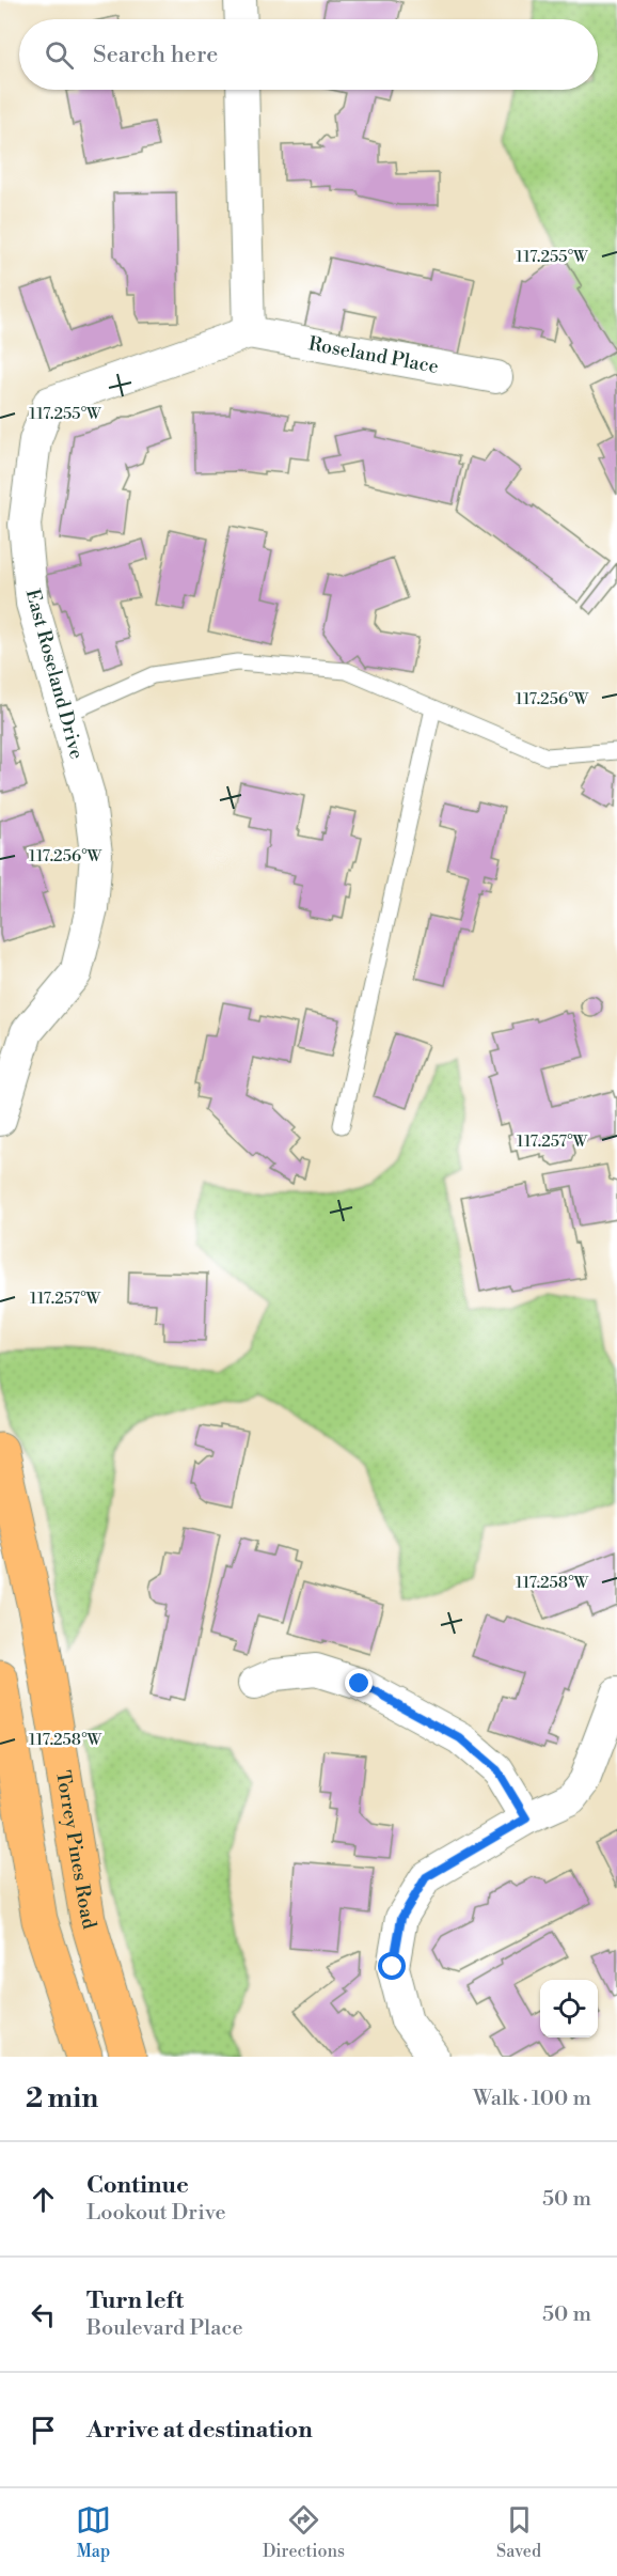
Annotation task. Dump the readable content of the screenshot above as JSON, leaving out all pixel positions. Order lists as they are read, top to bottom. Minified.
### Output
{"streets":{"main road":["Torrey Pines Road"],"street":["Roseland Place","East Roseland Drive"]},"crossings":[["Roseland Place","East Roseland Drive"]],"page":{"search":"Search here","heading":["2 min","Walk · 100 m"],"list":[["Continue","Lookout Drive","50 m"],["Turn left","Boulevard Place","50 m"],"Arrive at destination"],"nav":["Map","Directions","Saved"]},"coordinates":["117.255°W","117.256°W","117.257°W","117.258°W"]}
